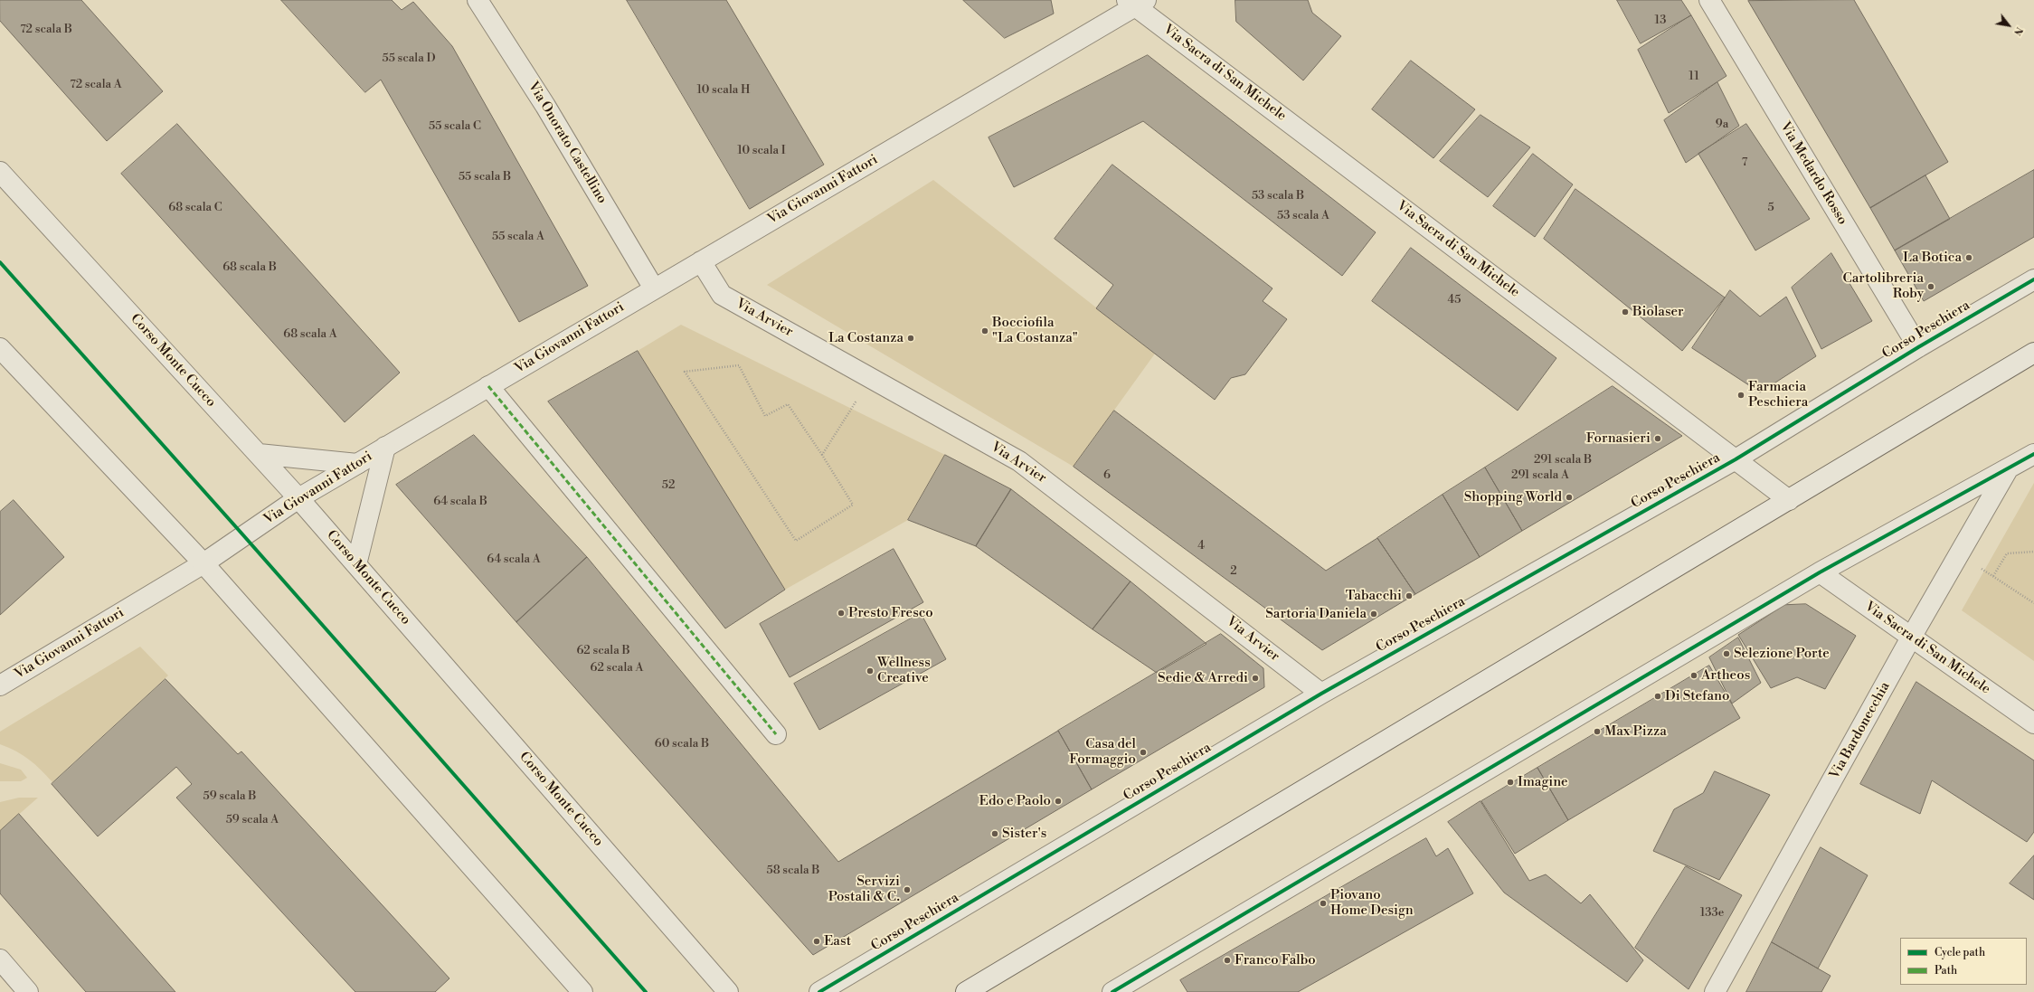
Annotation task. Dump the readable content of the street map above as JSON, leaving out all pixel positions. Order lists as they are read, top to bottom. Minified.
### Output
{"streets":{"street":["Via Sacra di San Michele","Via Onorato Castellino","Via Medardo Rosso","Via Giovanni Fattori","Via Arvier","Corso Peschiera","Corso Monte Cucco","Via Bardonecchia"]},"crossings":[["Via Sacra di San Michele","Via Giovanni Fattori"],["Via Sacra di San Michele","Corso Peschiera"],["Via Sacra di San Michele","Via Bardonecchia"],["Via Onorato Castellino","Via Giovanni Fattori"],["Via Medardo Rosso","Corso Peschiera"],["Via Giovanni Fattori","Via Arvier"],["Via Giovanni Fattori","Corso Monte Cucco"],["Via Arvier","Corso Peschiera"]],"places":["La Botica","Cartolibreria Roby","Biolaser","Bocciofila \"La Costanza\"","La Costanza","Farmacia Peschiera","Fornasieri","Shopping World","Tabacchi","Presto Fresco","Sartoria Daniela","Selezione Porte","Wellness Creative","Artheos","Sedie & Arredi","Di Stefano","Max Pizza","Casa del Formaggio","Imagine","Edo e Paolo","Sister's","Servizi Postali & C.","Piovano Home Design","East","Franco Falbo"],"house_numbers":["13","72 scala B","55 scala D","11","72 scala A","10 scala H","9a","55 scala C","10 scala I","7","55 scala B","53 scala B","68 scala C","5","53 scala A","55 scala A","68 scala B","45","68 scala A","291 scala B","6","291 scala A","52","64 scala B","4","64 scala A","2","62 scala B","62 scala A","60 scala B","59 scala B","59 scala A","58 scala B","133e"],"legend":["Cycle path","Path"],"north":"bottom right"}
